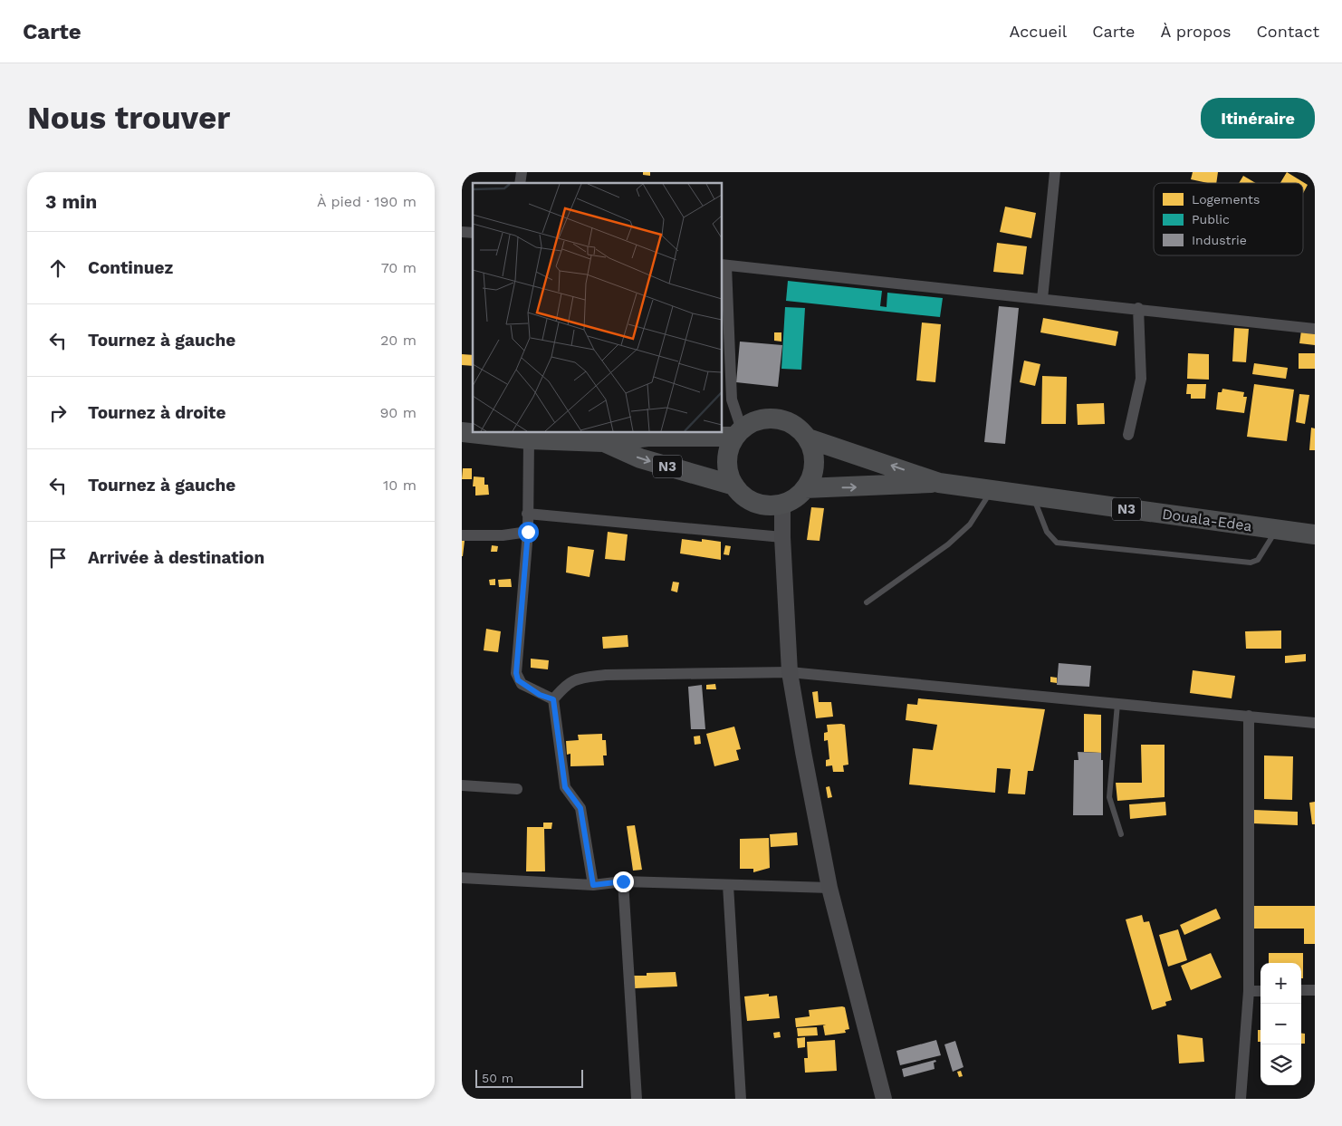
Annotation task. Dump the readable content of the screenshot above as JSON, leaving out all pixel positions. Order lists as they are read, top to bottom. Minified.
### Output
{"streets":{"highway":["N3","Douala-Edea"]},"crossings":[["N3","Douala-Edea"]],"legend":["Logements","Public","Industrie"],"scale_bar":"50 m","page":{"header":"Carte","nav":["Accueil","Carte","À propos","Contact"],"buttons":"Itinéraire","title":"Nous trouver","heading":["3 min","À pied · 190 m"],"list":[["Continuez","70 m"],["Tournez à gauche","20 m"],["Tournez à droite","90 m"],["Tournez à gauche","10 m"],"Arrivée à destination"],"map_buttons":["+","−"],"scale":"50 m"}}
